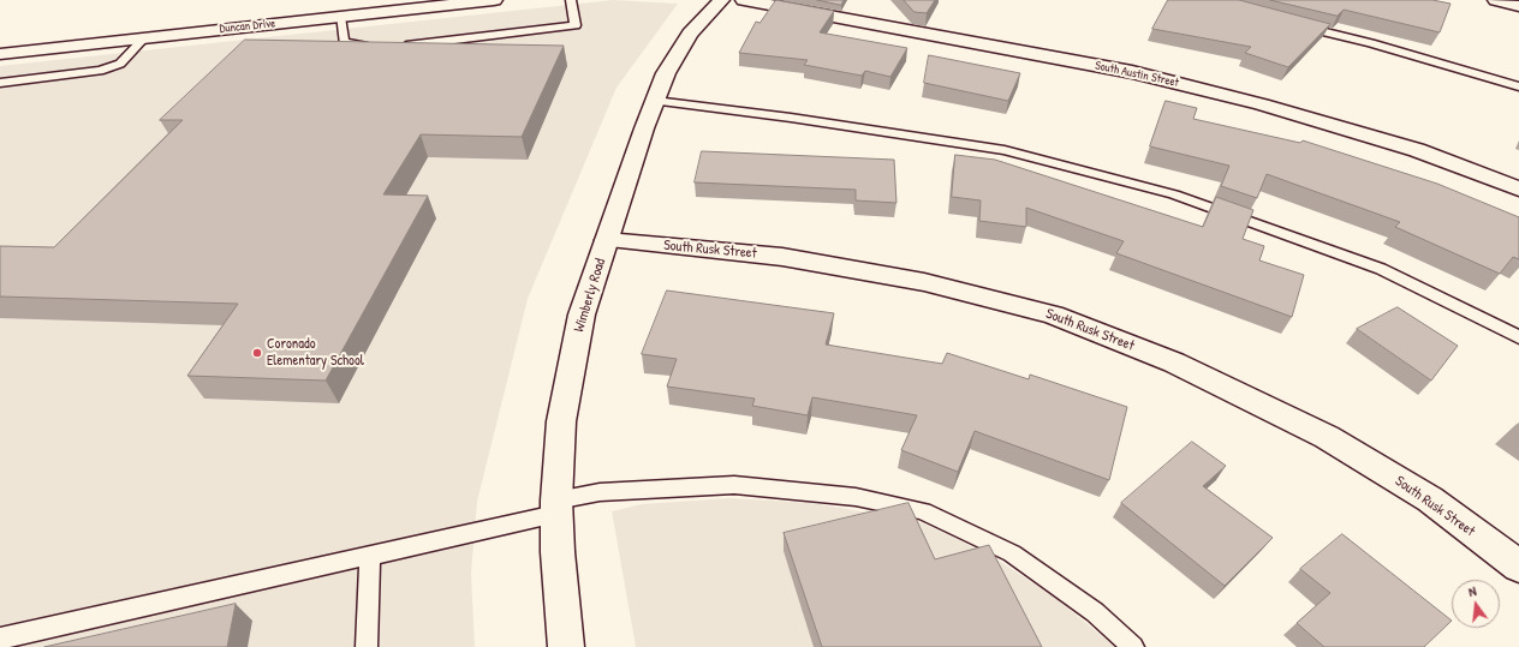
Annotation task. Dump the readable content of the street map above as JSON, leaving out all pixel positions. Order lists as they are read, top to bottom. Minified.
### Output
{"streets":{"street":["Duncan Drive","South Austin Street","South Rusk Street","Wimberly Road"]},"crossings":[["South Rusk Street","Wimberly Road"]],"places":["Coronado Elementary School"],"north":"top"}
